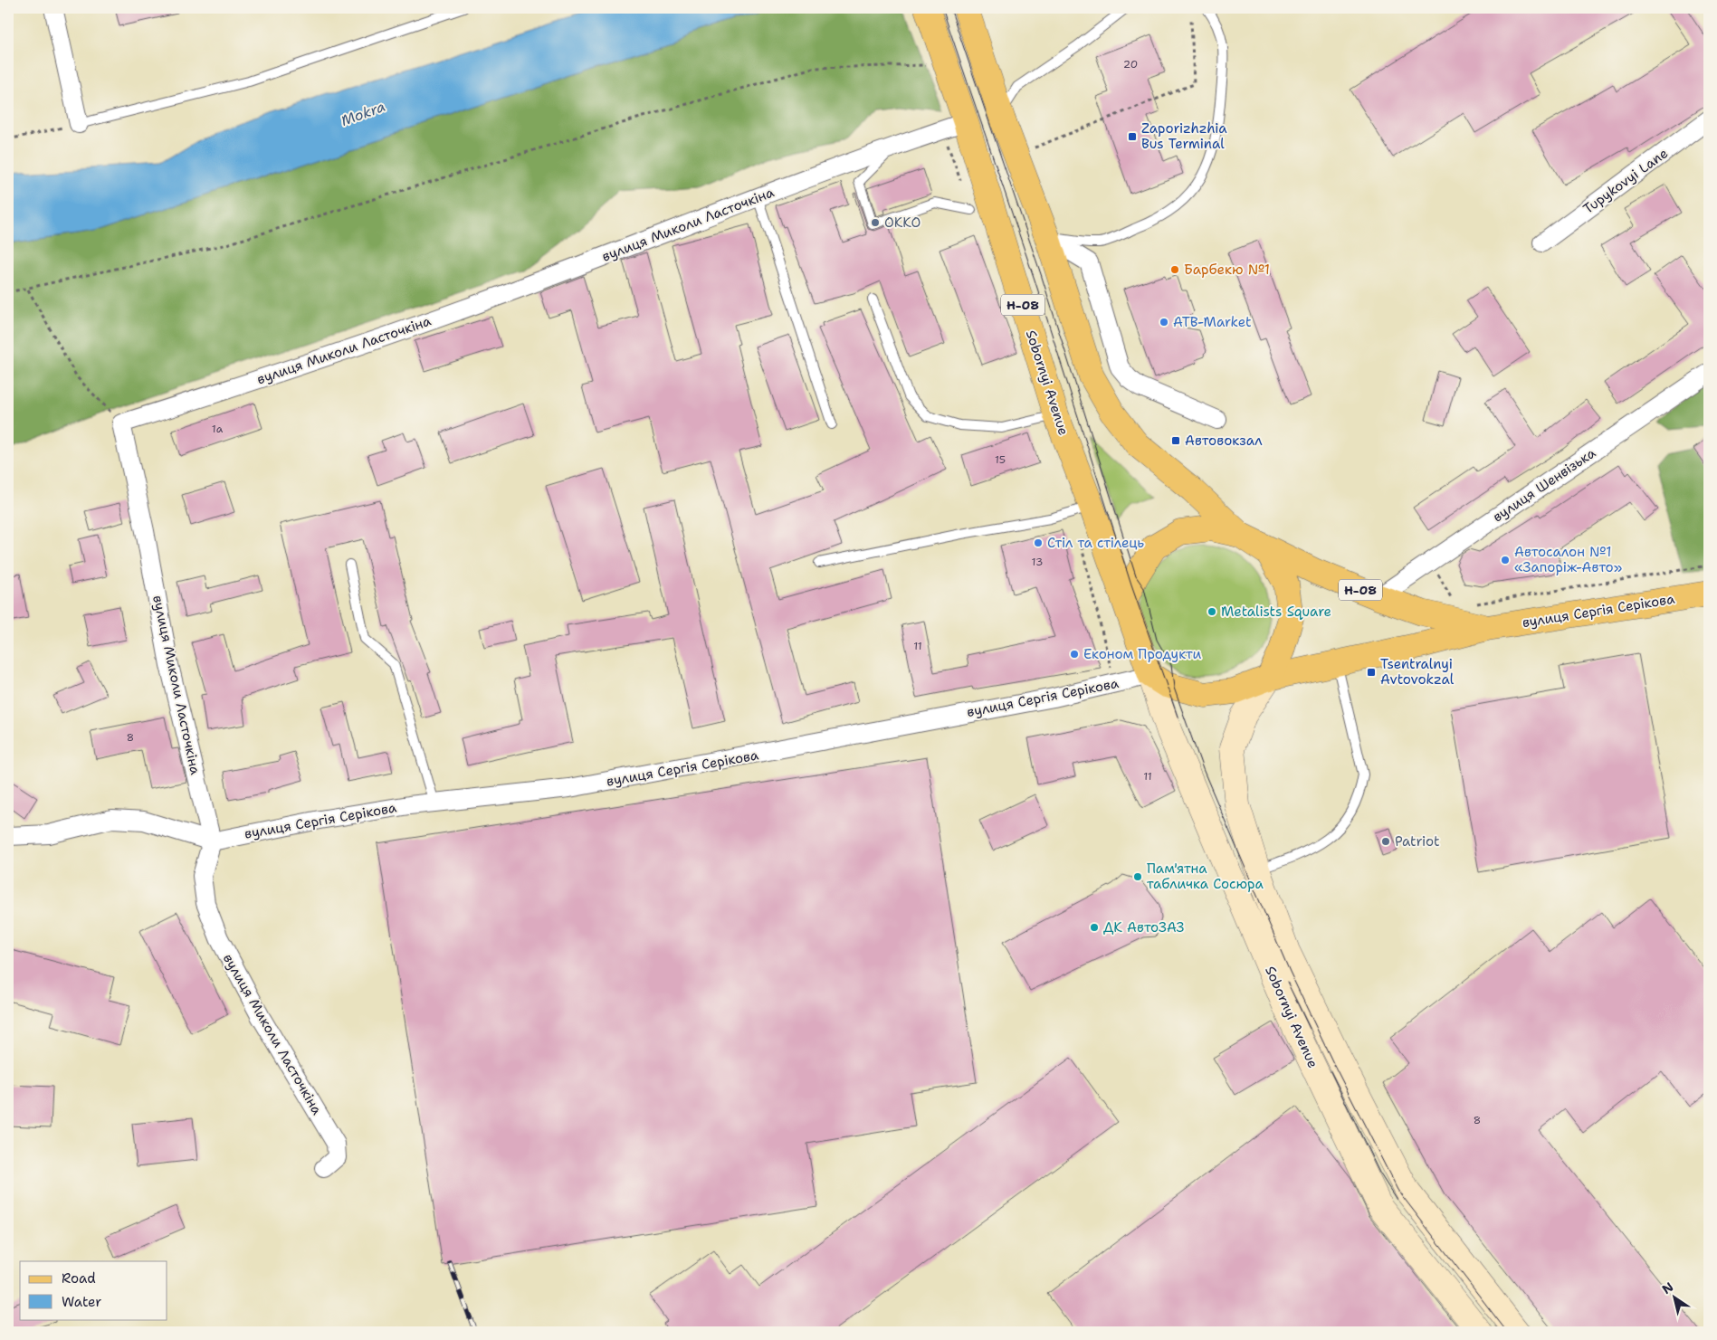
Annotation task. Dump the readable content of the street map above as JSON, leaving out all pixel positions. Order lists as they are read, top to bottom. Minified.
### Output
{"streets":{"main road":["Н-08","Sobornyi Avenue","вулиця Сергія Серікова"],"street":["Tupykovyi Lane","вулиця Миколи Ласточкіна","вулиця Шенвізька"]},"crossings":[["вулиця Миколи Ласточкіна","Sobornyi Avenue"],["вулиця Миколи Ласточкіна","вулиця Сергія Серікова"],["Н-08","Sobornyi Avenue"],["Н-08","вулиця Сергія Серікова"],["Sobornyi Avenue","вулиця Сергія Серікова"],["вулиця Шенвізька","вулиця Сергія Серікова"]],"water":["Mokra"],"places":{"transit":["Zaporizhzhia Bus Terminal","Автовокзал","Tsentralnyi Avtovokzal"],"other":["OKKO","Барбекю №1","ATB-Market","Стіл та стілець","Автосалон №1 «Запоріж-Авто»","Metalists Square","Економ Продукти","Patriot","Пам'ятна табличка Сосюра","ДК АвтоЗАЗ"]},"house_numbers":["20","1а","15","13","11","8","11","8"],"legend":["Road","Water"],"north":"top left"}
